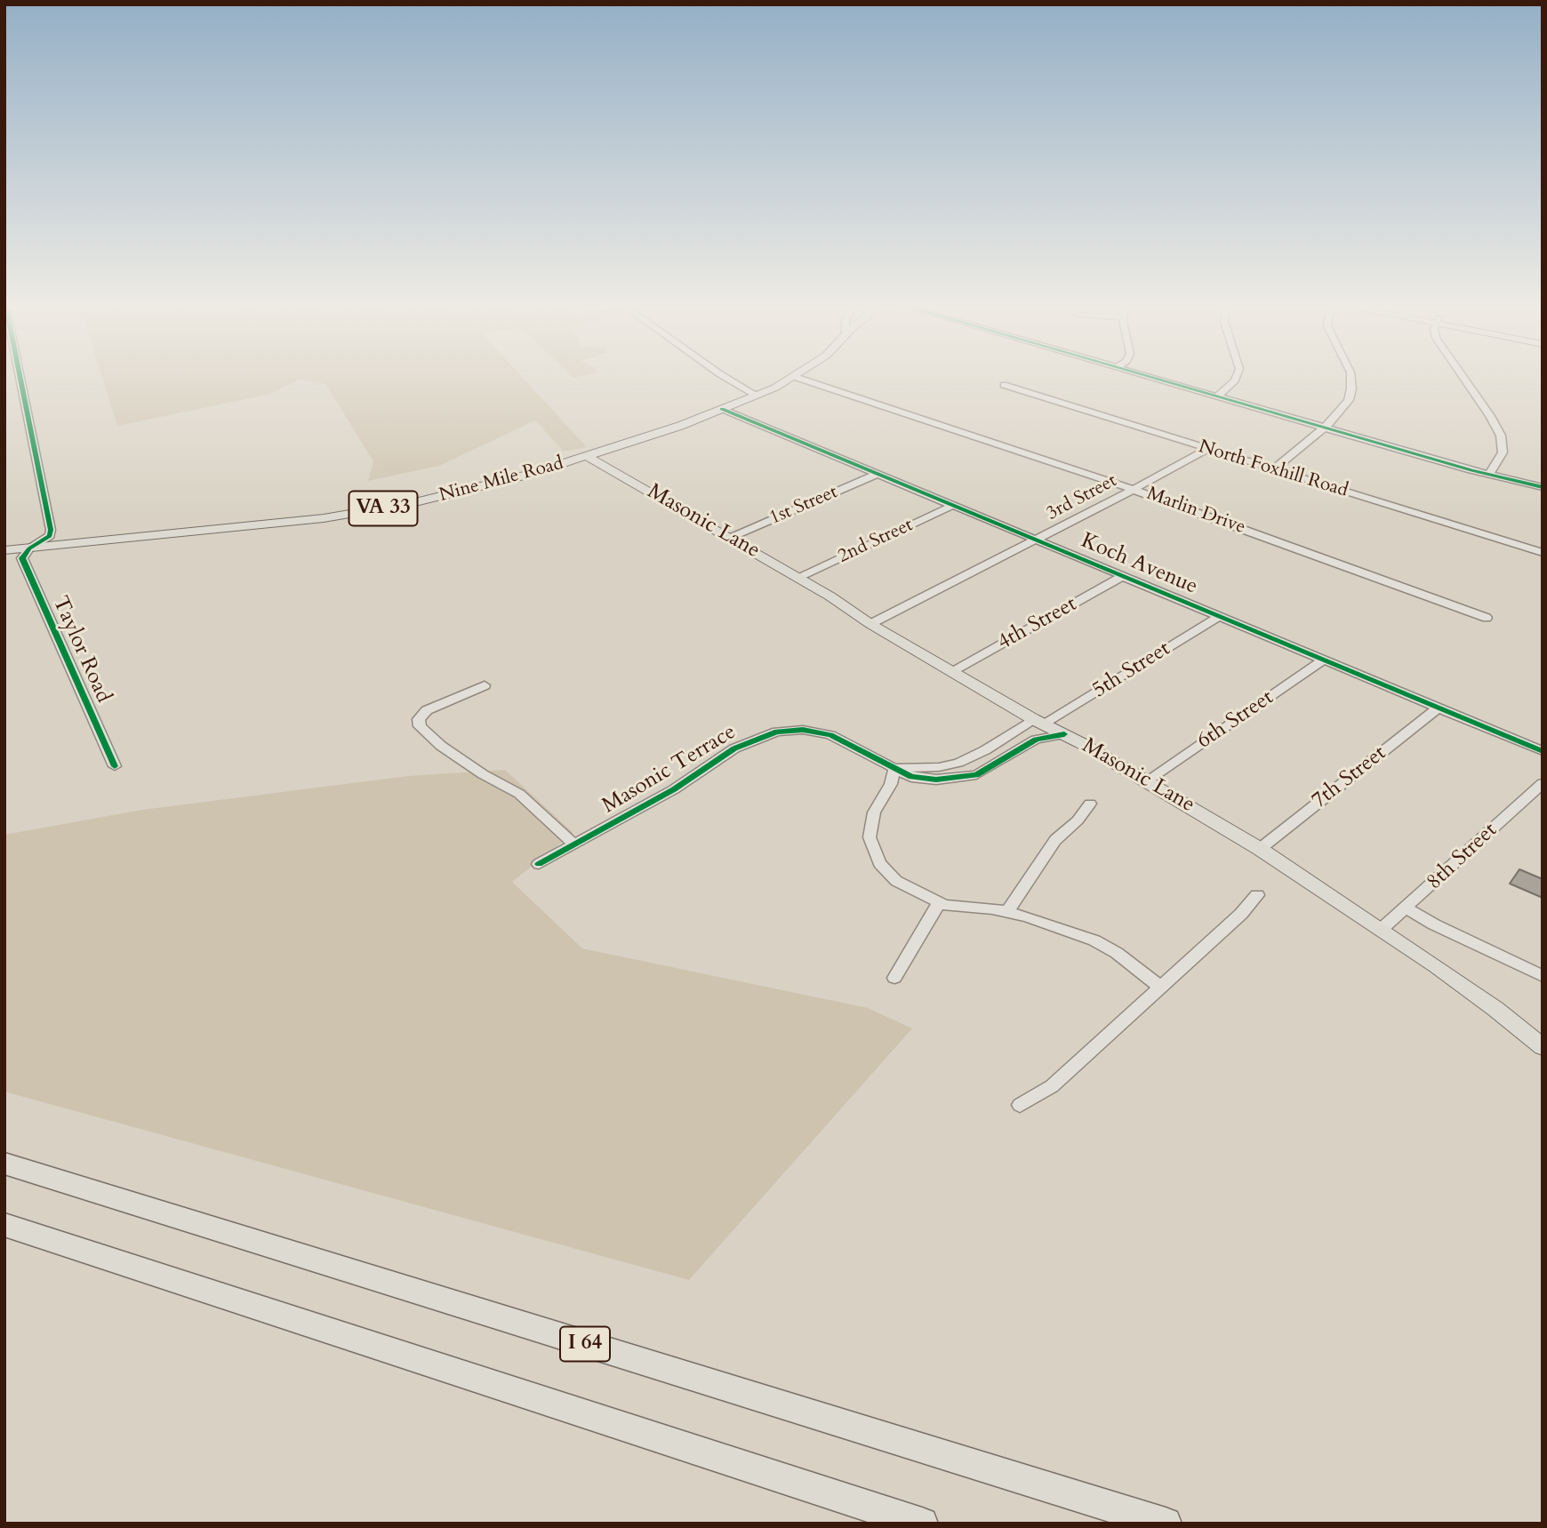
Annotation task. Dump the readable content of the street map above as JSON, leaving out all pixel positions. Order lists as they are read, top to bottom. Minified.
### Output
{"streets":{"highway":["I 64"],"main road":["Nine Mile Road","VA 33","Masonic Lane"],"street":["North Foxhill Road","3rd Street","1st Street","Marlin Drive","2nd Street","Koch Avenue","4th Street","Taylor Road","5th Street","6th Street","Masonic Terrace","7th Street","8th Street"]},"crossings":[["North Foxhill Road","3rd Street"],["Nine Mile Road","Marlin Drive"],["Nine Mile Road","Masonic Lane"],["Nine Mile Road","Koch Avenue"],["Nine Mile Road","Taylor Road"],["3rd Street","Marlin Drive"],["3rd Street","Masonic Lane"],["3rd Street","Koch Avenue"],["1st Street","Masonic Lane"],["1st Street","Koch Avenue"],["Masonic Lane","2nd Street"],["Masonic Lane","4th Street"],["Masonic Lane","5th Street"],["Masonic Lane","6th Street"],["Masonic Lane","Masonic Terrace"],["Masonic Lane","7th Street"],["Masonic Lane","8th Street"],["2nd Street","Koch Avenue"],["Koch Avenue","4th Street"],["Koch Avenue","5th Street"],["Koch Avenue","6th Street"],["Koch Avenue","7th Street"],["5th Street","Masonic Terrace"]]}
